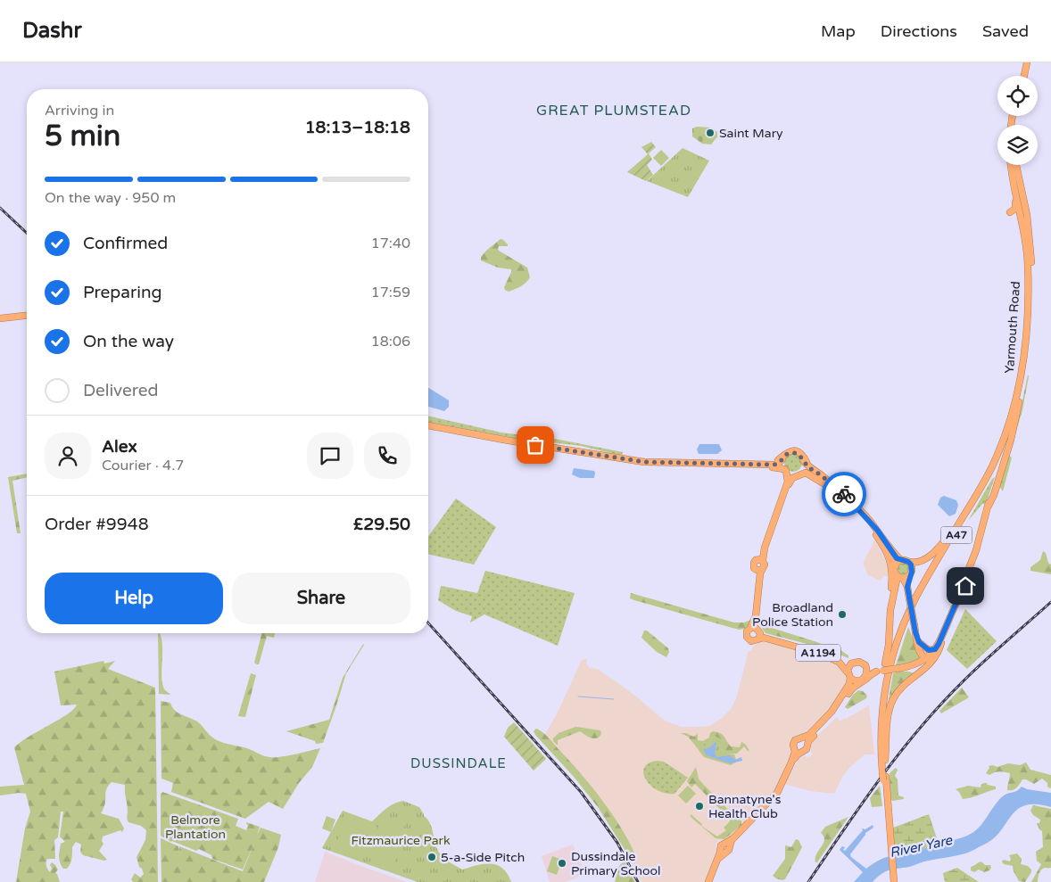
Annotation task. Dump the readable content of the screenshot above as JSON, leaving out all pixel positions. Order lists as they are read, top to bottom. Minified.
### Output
{"streets":{"highway":["Yarmouth Road","A47","A1194"]},"crossings":[["Yarmouth Road","A47"]],"districts":["GREAT PLUMSTEAD","DUSSINDALE"],"water":["River Yare"],"parks":["Belmore Plantation","Fitzmaurice Park"],"places":["Saint Mary","Broadland Police Station","Bannatyne's Health Club","5-a-Side Pitch","Dussindale Primary School"],"page":{"header":"Dashr","nav":["Map","Directions","Saved"],"heading":["5 min","Arriving in","18:13–18:18"],"panel":["Alex","Courier · 4.7","Order #9948","£29.50"],"bar":"On the way · 950 m","list":[["Confirmed","17:40"],["Preparing","17:59"],["On the way","18:06"],"Delivered"],"buttons":["Help","Share"]}}
